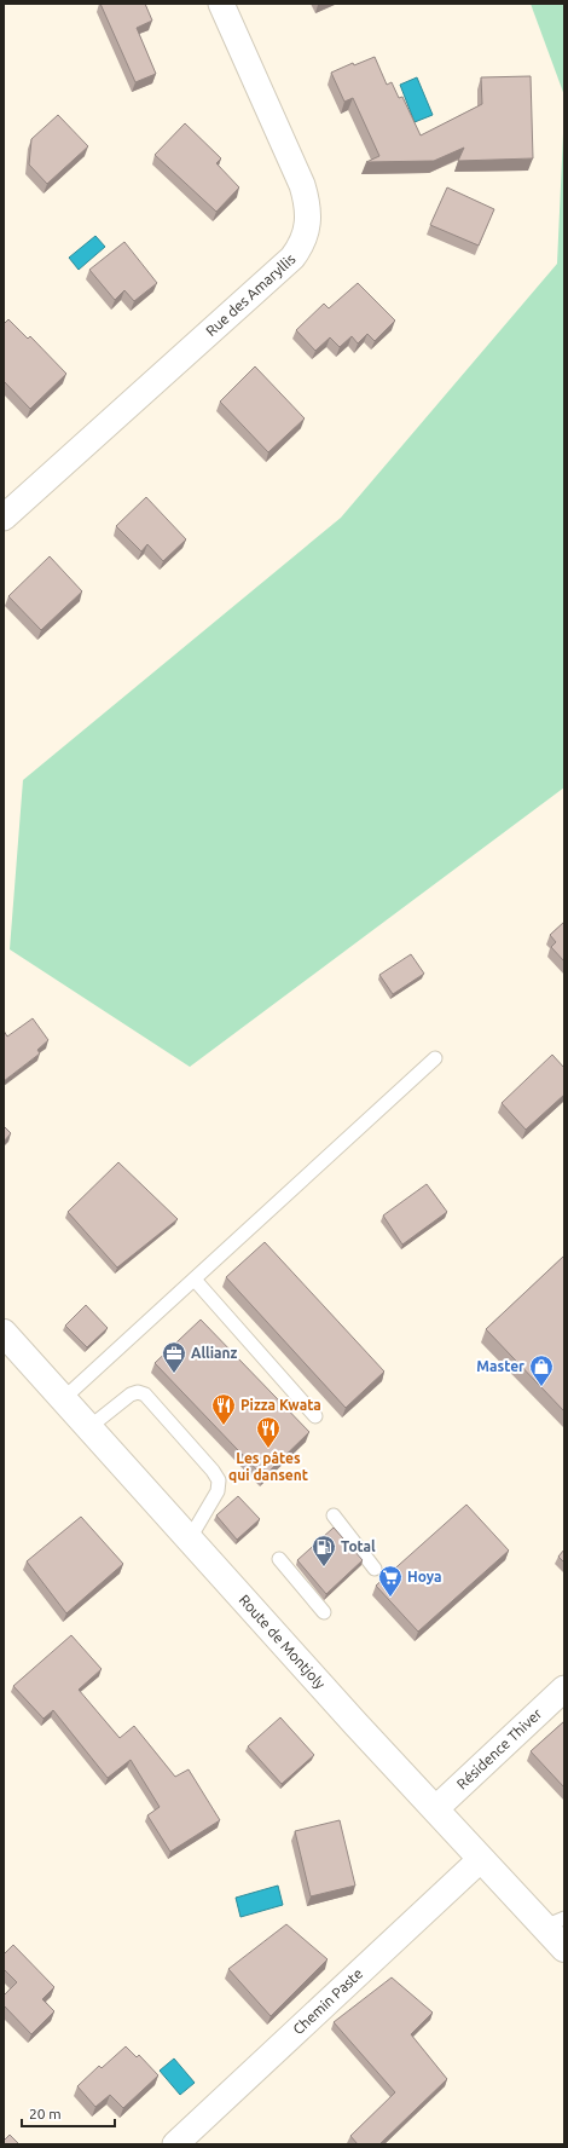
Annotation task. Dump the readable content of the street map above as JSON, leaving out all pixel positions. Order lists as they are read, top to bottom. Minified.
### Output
{"streets":{"main road":["Route de Montjoly"],"street":["Rue des Amaryllis","Résidence Thiver","Chemin Paste"]},"crossings":[["Route de Montjoly","Résidence Thiver"],["Route de Montjoly","Chemin Paste"]],"places":{"office":["Allianz"],"shop":["Master"],"restaurant":["Pizza Kwata","Les pâtes qui dansent"],"fuel station":["Total"],"supermarket":["Hoya"]},"scale_bar":"20 m"}
